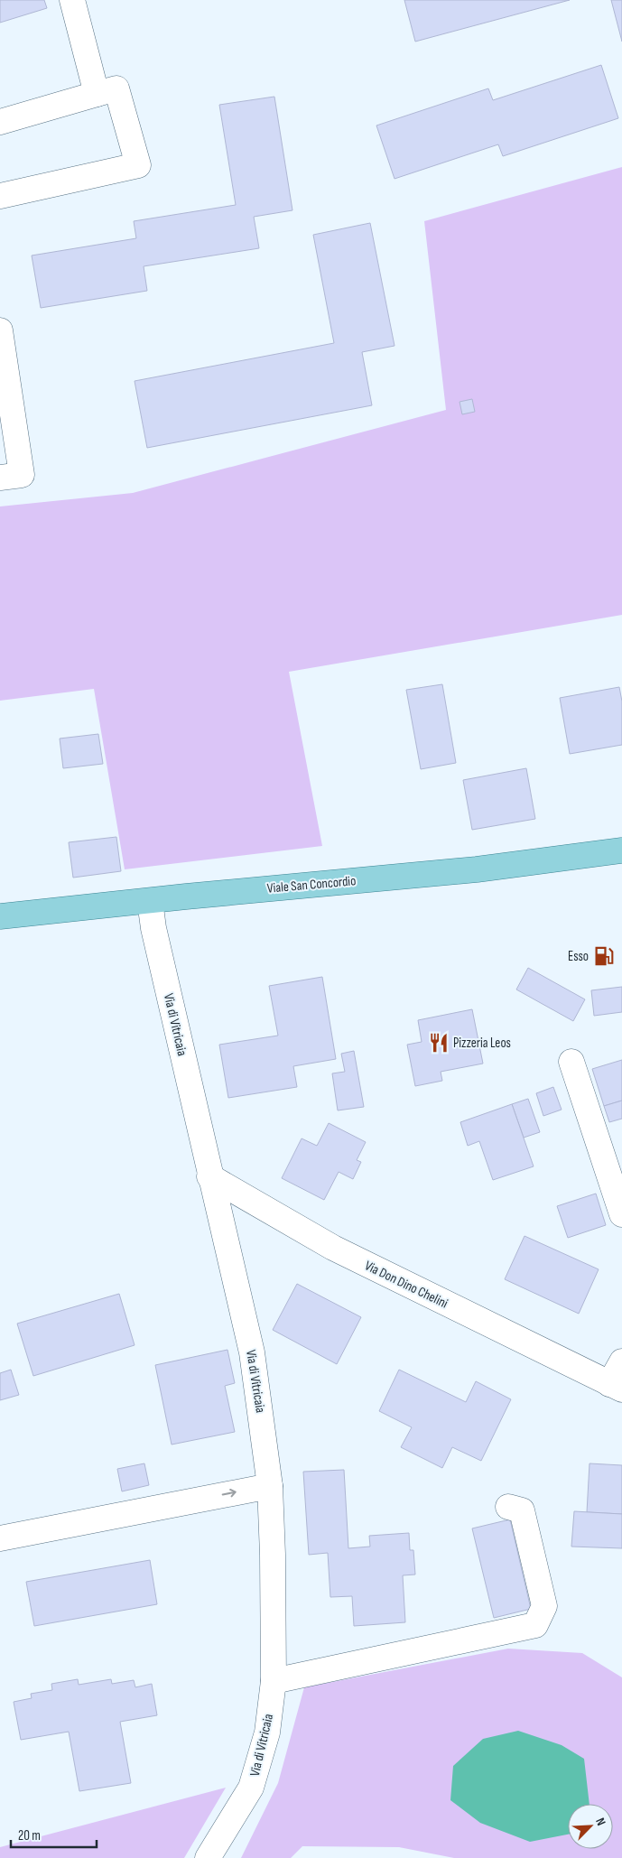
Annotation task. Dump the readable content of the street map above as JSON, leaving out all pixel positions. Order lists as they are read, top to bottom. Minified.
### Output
{"streets":{"main road":["Viale San Concordio"],"street":["Via di Vitricaia","Via Don Dino Chelini"]},"crossings":[["Viale San Concordio","Via di Vitricaia"],["Via di Vitricaia","Via Don Dino Chelini"]],"places":{"fuel station":["Esso"],"restaurant":["Pizzeria Leos"]},"scale_bar":"20 m","north":"top right"}
